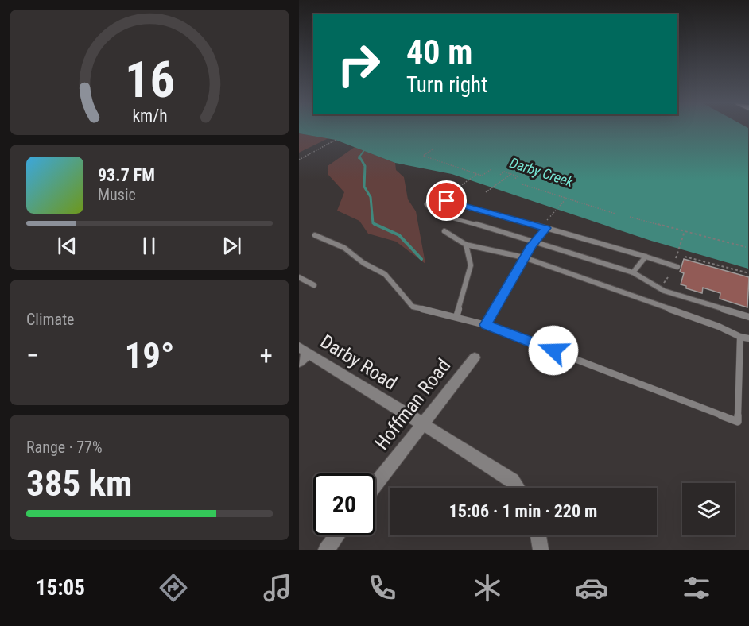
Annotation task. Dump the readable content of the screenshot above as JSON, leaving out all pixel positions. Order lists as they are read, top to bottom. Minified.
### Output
{"streets":{"street":["Darby Road","Hoffman Road"]},"crossings":[["Darby Road","Hoffman Road"]],"water":["Darby Creek"],"page":{"turn":["40 m","Turn right"],"song":["93.7 FM","Music"],"tile":["Climate",["Range · 77%","385 km"]],"heat":["−","19°","+"],"limit":"20","trip":"15:06 · 1 min · 220 m","tabs":"15:05","gauge":["16","km/h"]}}
